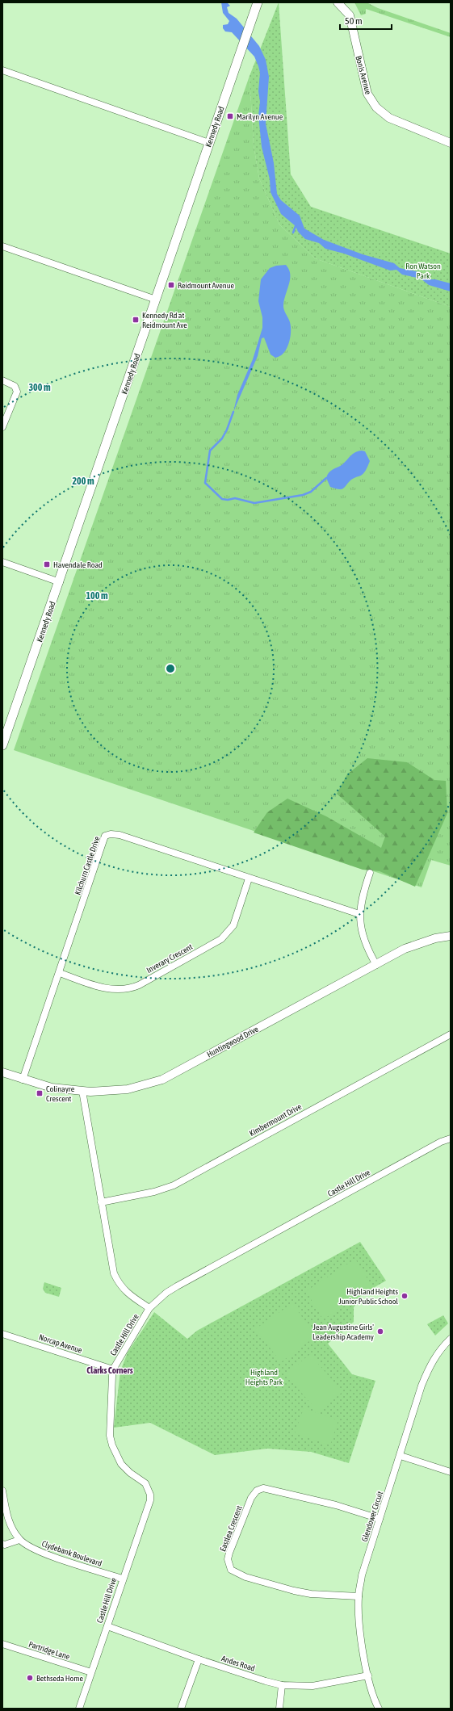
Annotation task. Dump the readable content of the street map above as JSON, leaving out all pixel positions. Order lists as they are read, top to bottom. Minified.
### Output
{"streets":{"main road":["Kennedy Road"],"street":["Bonis Avenue","Kilchurn Castle Drive","Inverary Crescent","Huntingwood Drive","Kimbermount Drive","Castle Hill Drive","Norcap Avenue","Glendower Circuit","Eastlea Crescent","Clydebank Boulevard","Partridge Lane","Andes Road"]},"crossings":[["Kilchurn Castle Drive","Inverary Crescent"],["Kilchurn Castle Drive","Huntingwood Drive"],["Castle Hill Drive","Norcap Avenue"],["Castle Hill Drive","Clydebank Boulevard"],["Castle Hill Drive","Partridge Lane"],["Castle Hill Drive","Andes Road"],["Glendower Circuit","Eastlea Crescent"],["Glendower Circuit","Andes Road"]],"districts":["Clarks Corners"],"parks":["Ron Watson Park","Highland Heights Park"],"places":{"transit":["Marilyn Avenue","Reidmount Avenue","Kennedy Rd at Reidmount Ave","Havendale Road","Colinayre Crescent"],"other":["Highland Heights Junior Public School","Jean Augustine Girls' Leadership Academy","Bethseda Home"]},"scale_bar":"50 m","rings":["300 m","200 m","100 m"]}
